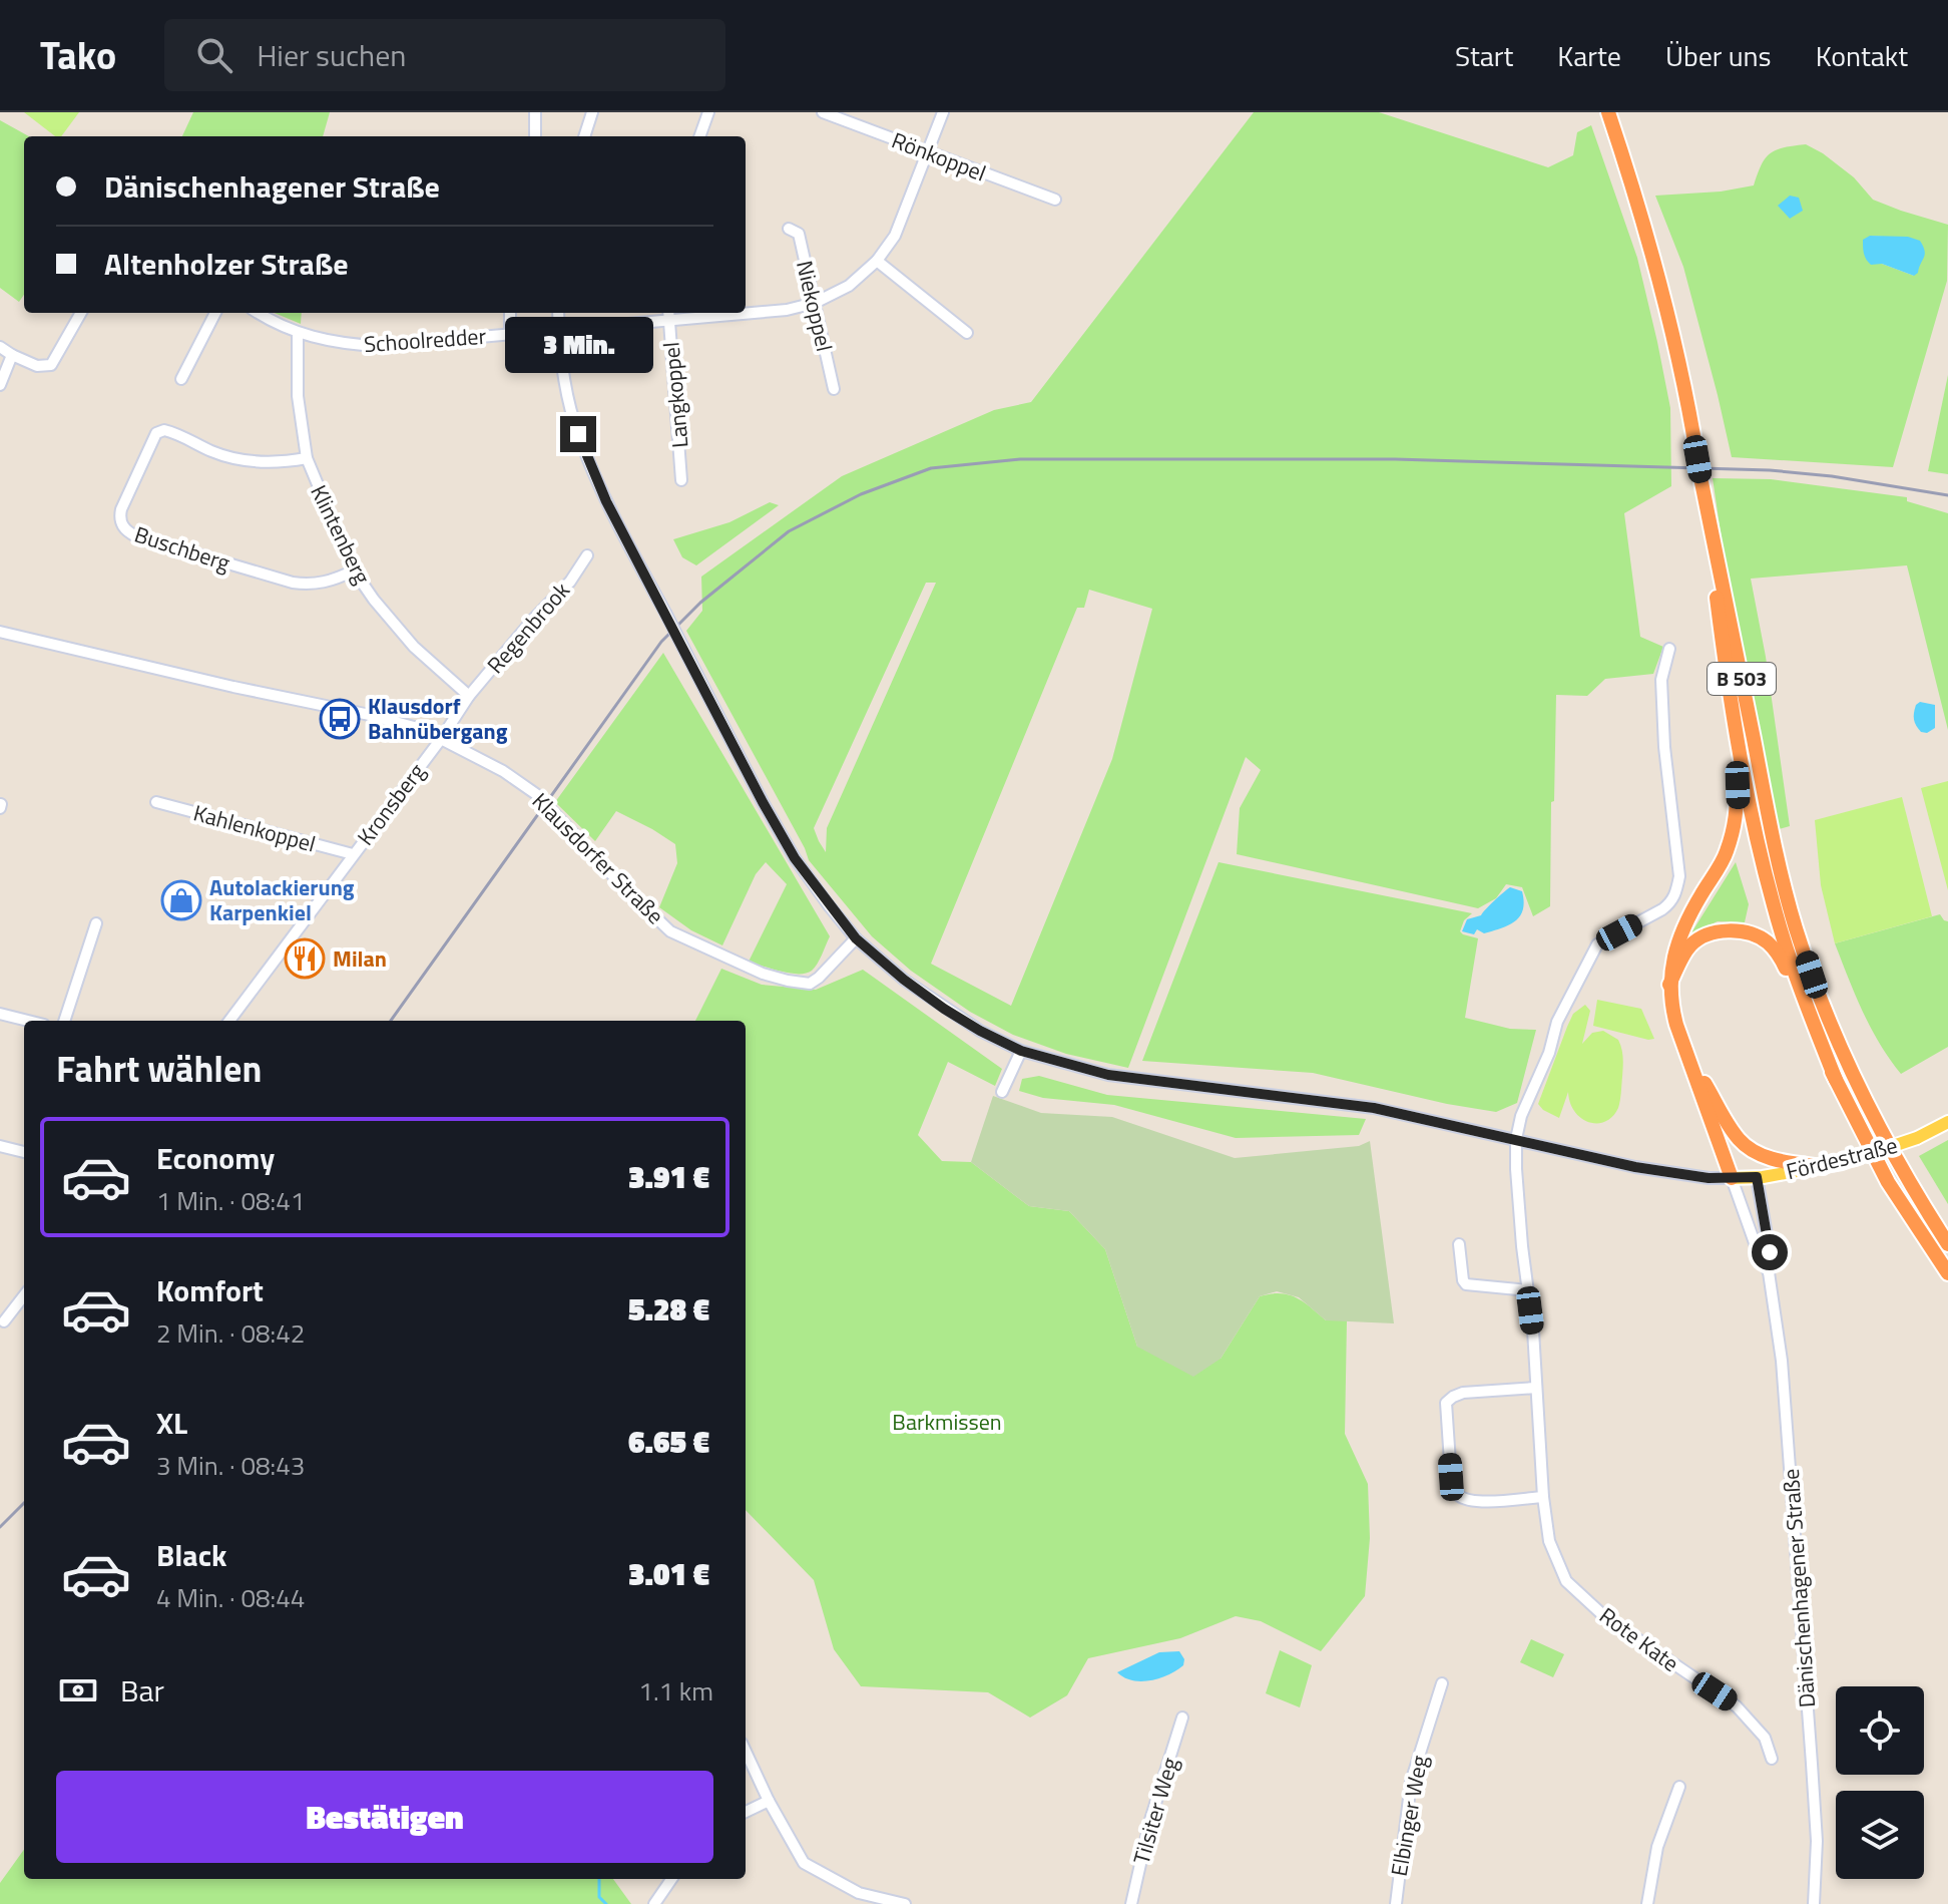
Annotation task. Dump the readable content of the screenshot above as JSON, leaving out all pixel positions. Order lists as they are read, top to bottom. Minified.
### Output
{"streets":{"highway":["B 503"],"main road":["Fördestraße"],"street":["Rönkoppel","Niekoppel","Schoolredder","Langkoppel","Klintenberg","Buschberg","Regenbrook","Kronsberg","Kahlenkoppel","Klausdorfer Straße","Dänischenhagener Straße","Rote Kate","Tilsiter Weg","Elbinger Weg"]},"crossings":[["Rönkoppel","Schoolredder"],["Niekoppel","Schoolredder"],["Schoolredder","Langkoppel"],["Schoolredder","Klintenberg"],["Klintenberg","Buschberg"],["Klintenberg","Regenbrook"],["Regenbrook","Kronsberg"],["Regenbrook","Klausdorfer Straße"],["Kronsberg","Kahlenkoppel"],["Kronsberg","Klausdorfer Straße"],["Fördestraße","Dänischenhagener Straße"]],"parks":["Barkmissen"],"places":{"bus stop":["Klausdorf Bahnübergang"],"shop":["Autolackierung Karpenkiel"],"restaurant":["Milan"]},"page":{"header":"Tako","search":"Hier suchen","nav":["Start","Karte","Über uns","Kontakt"],"banner":["Dänischenhagener Straße","Altenholzer Straße"],"bubble":"3 Min.","heading":"Fahrt wählen","list":[{"name":"Economy","note":"1 Min. · 08:41","value":"3.91 €"},{"name":"Komfort","note":"2 Min. · 08:42","value":"5.28 €"},{"name":"XL","note":"3 Min. · 08:43","value":"6.65 €"},{"name":"Black","note":"4 Min. · 08:44","value":"3.01 €"}],"pay":["Bar","1.1 km"],"buttons":"Bestätigen"}}
